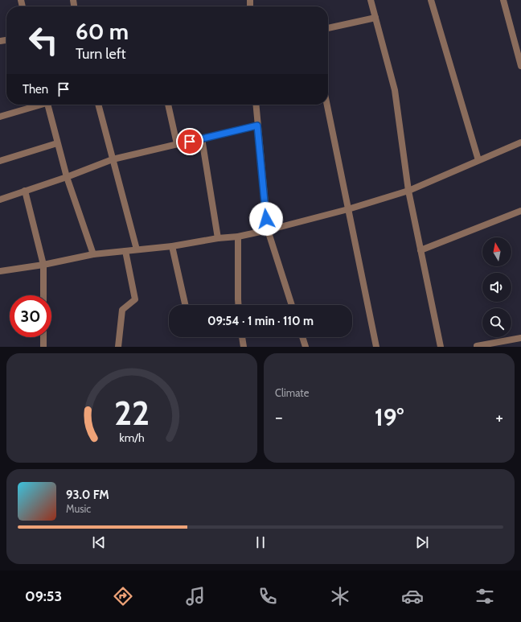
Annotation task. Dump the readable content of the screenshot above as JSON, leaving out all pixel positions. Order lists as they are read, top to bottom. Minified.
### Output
{"north":"top","page":{"turn":["60 m","Turn left"],"then":"Then","limit":"30","trip":"09:54 · 1 min · 110 m","tile":"Climate","heat":["−","19°","+"],"song":["93.0 FM","Music"],"tabs":"09:53","gauge":["22","km/h"]}}
